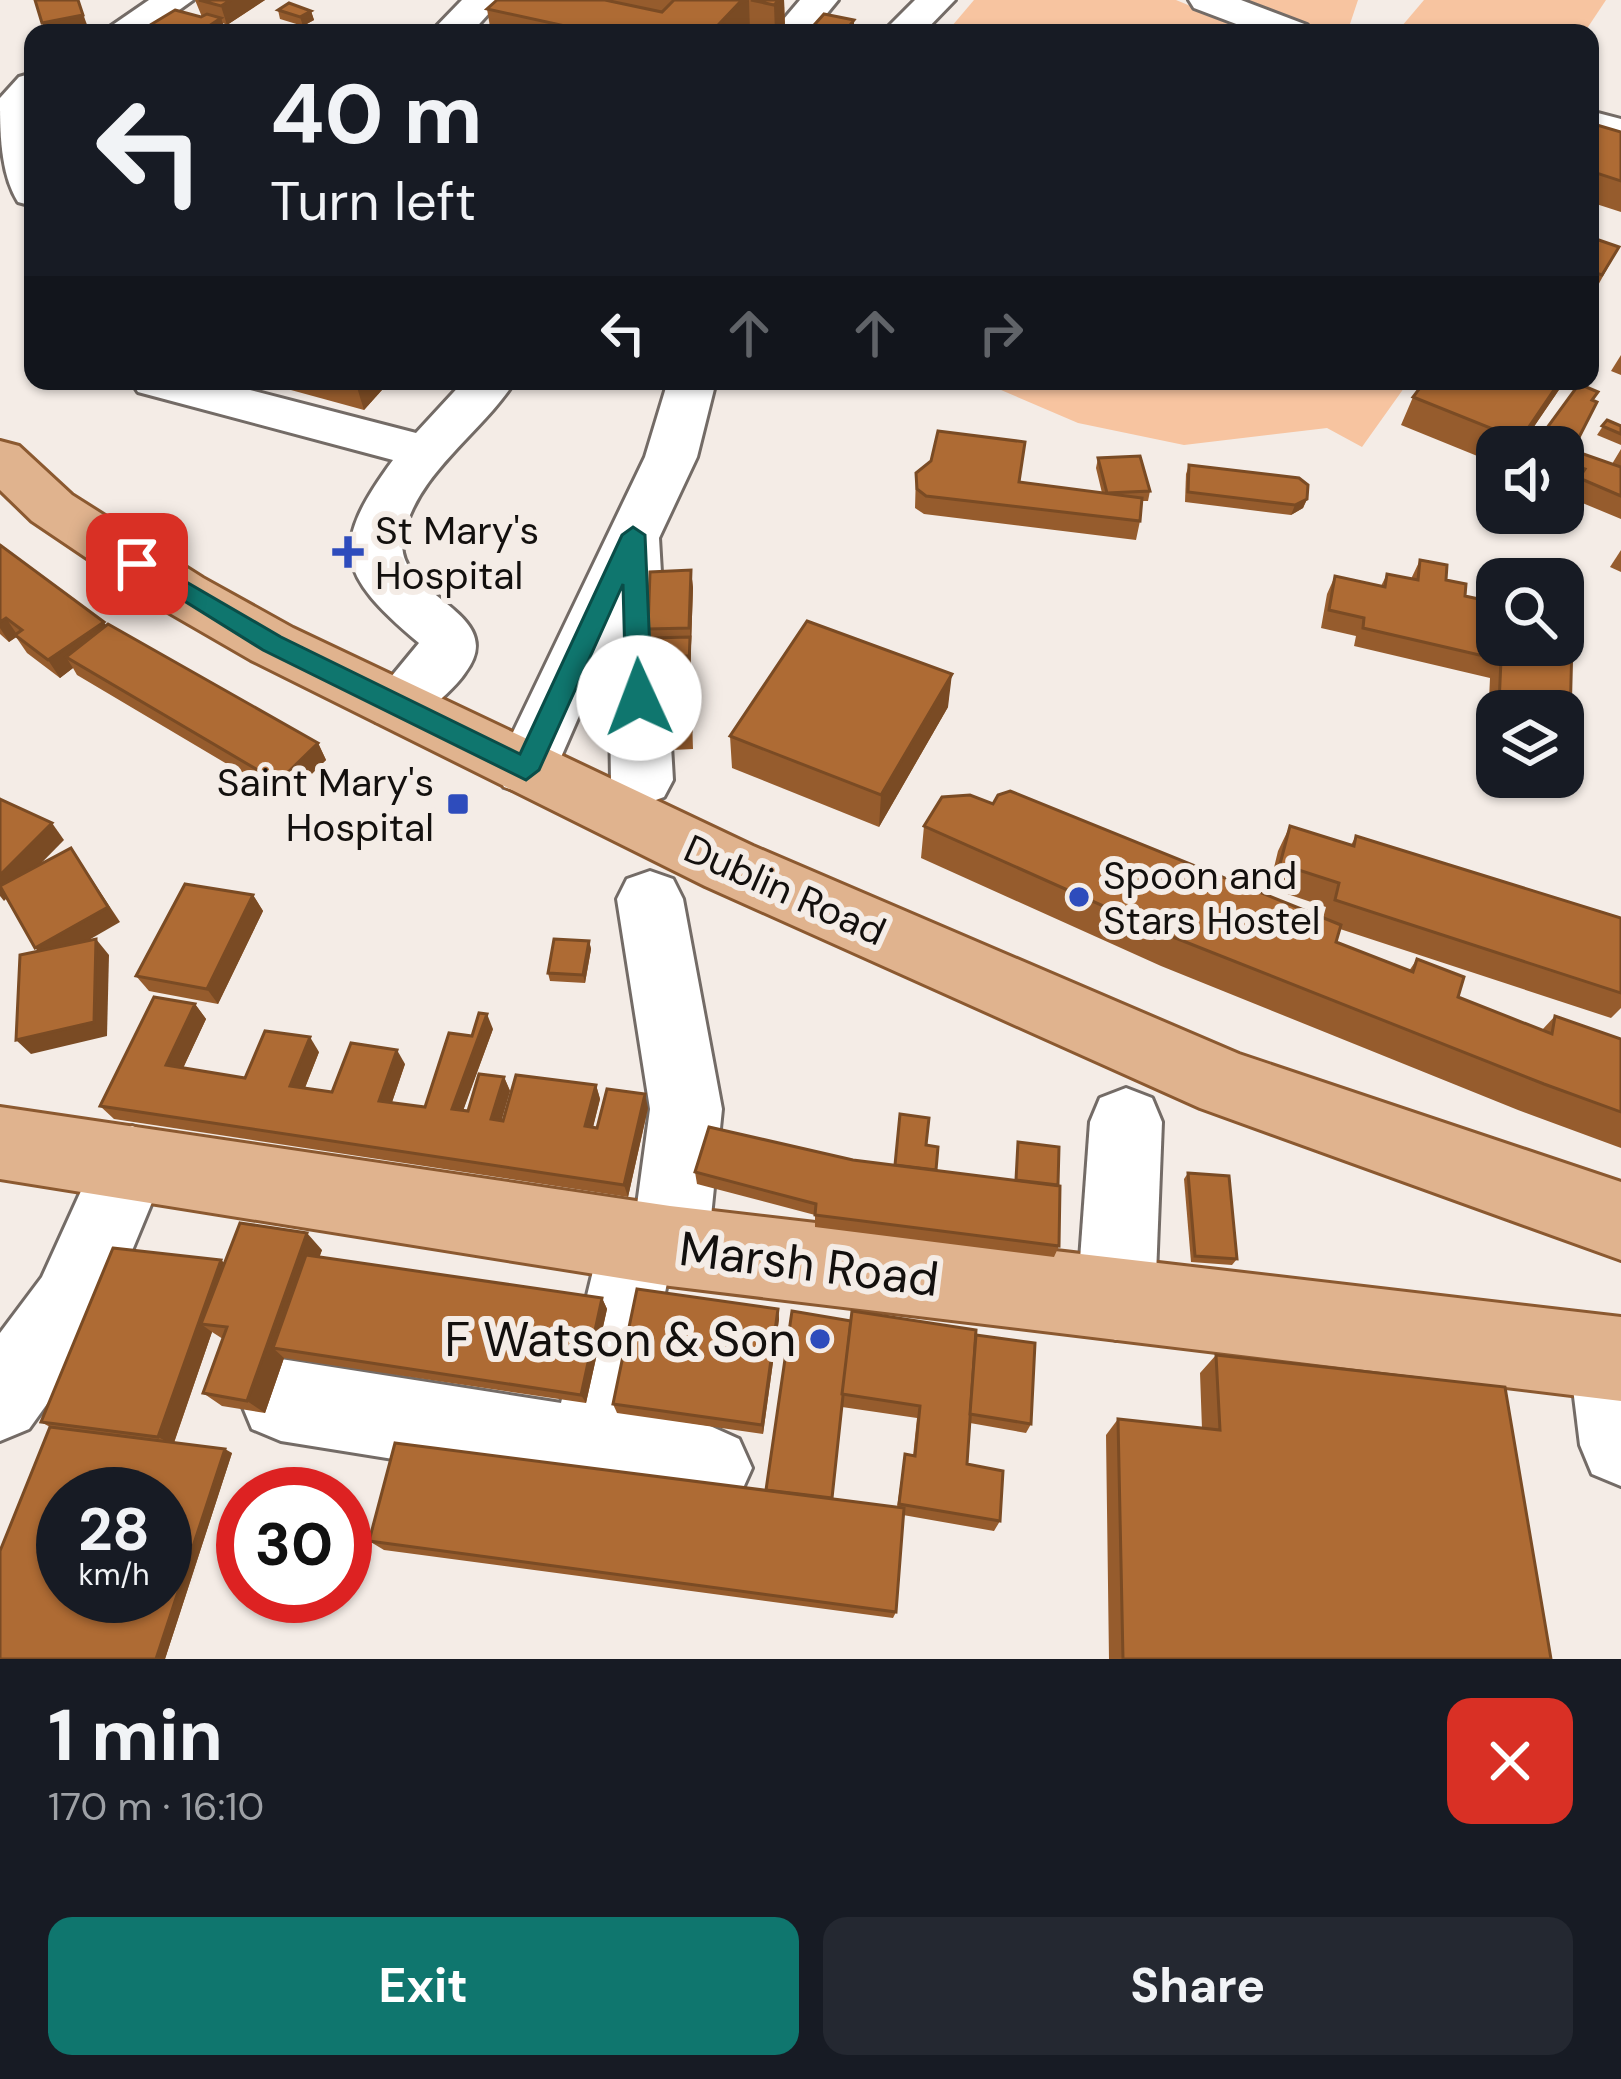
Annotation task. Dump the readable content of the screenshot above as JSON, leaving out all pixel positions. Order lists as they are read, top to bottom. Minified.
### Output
{"streets":{"main road":["Dublin Road","Marsh Road"]},"places":{"health":["St Mary's Hospital"],"transit":["Saint Mary's Hospital"],"other":["Spoon and Stars Hostel","F Watson & Son"]},"page":{"turn":["40 m","Turn left"],"speed":"28 km/h","limit":"30","heading":["1 min","170 m · 16:10"],"buttons":["Exit","Share"]}}
